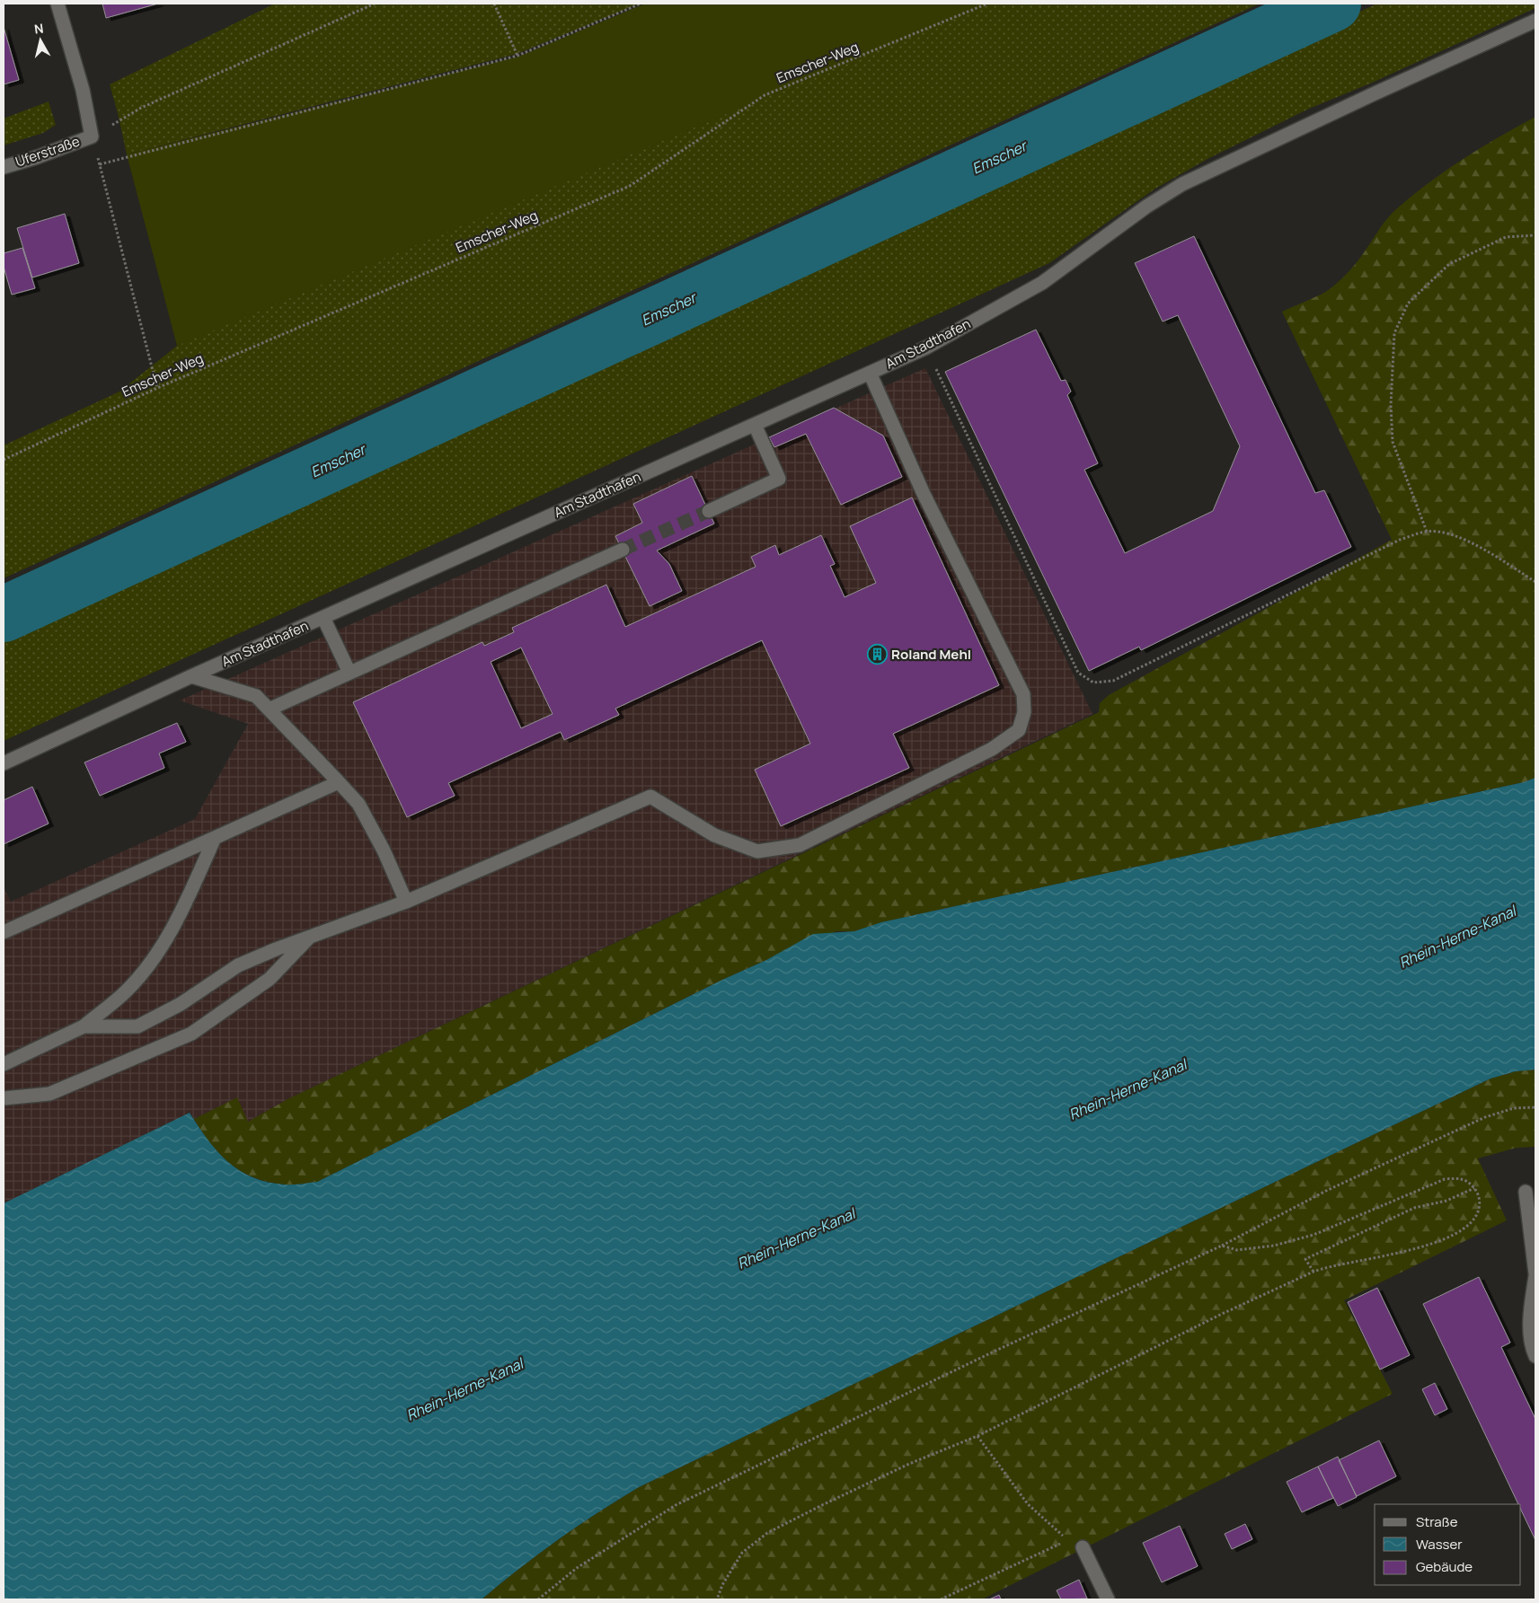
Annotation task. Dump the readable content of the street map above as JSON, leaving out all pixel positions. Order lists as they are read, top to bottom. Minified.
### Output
{"streets":{"street":["Uferstraße","Am Stadthafen"],"path":["Emscher-Weg"]},"water":["Emscher","Rhein-Herne-Kanal"],"places":{"building":["Roland Mehl"]},"legend":["Straße","Wasser","Gebäude"],"north":"top"}
